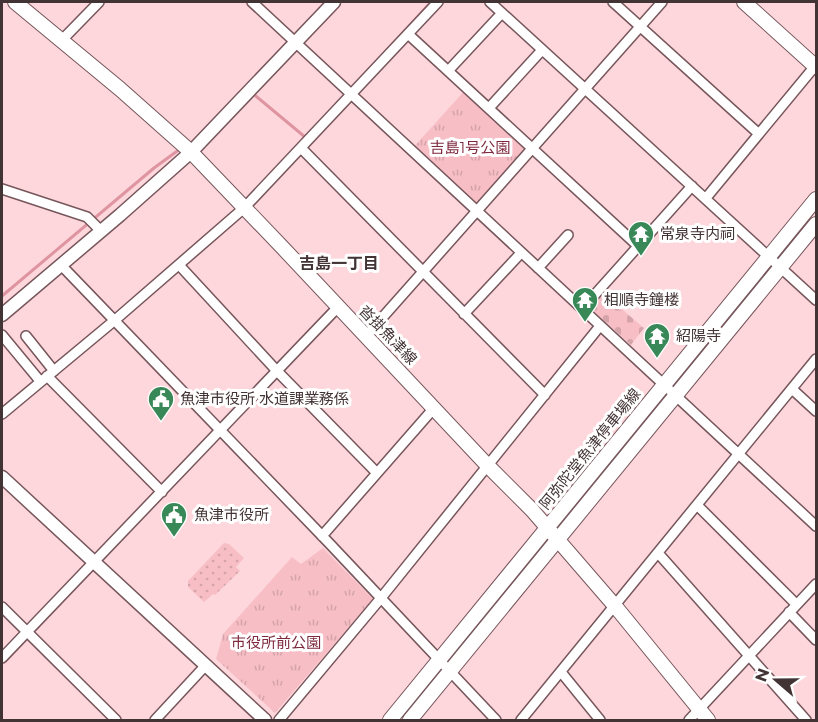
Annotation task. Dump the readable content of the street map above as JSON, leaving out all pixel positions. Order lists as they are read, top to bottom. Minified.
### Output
{"streets":{"main road":["沓掛魚津線","阿弥陀堂魚津停車場線"]},"crossings":[["沓掛魚津線","阿弥陀堂魚津停車場線"]],"districts":["吉島一丁目"],"parks":["吉島1号公園","市役所前公園"],"places":{"temple":["常泉寺内祠","相順寺鐘楼","紹陽寺"],"public building":["魚津市役所 水道課業務係","魚津市役所"]},"north":"left"}
